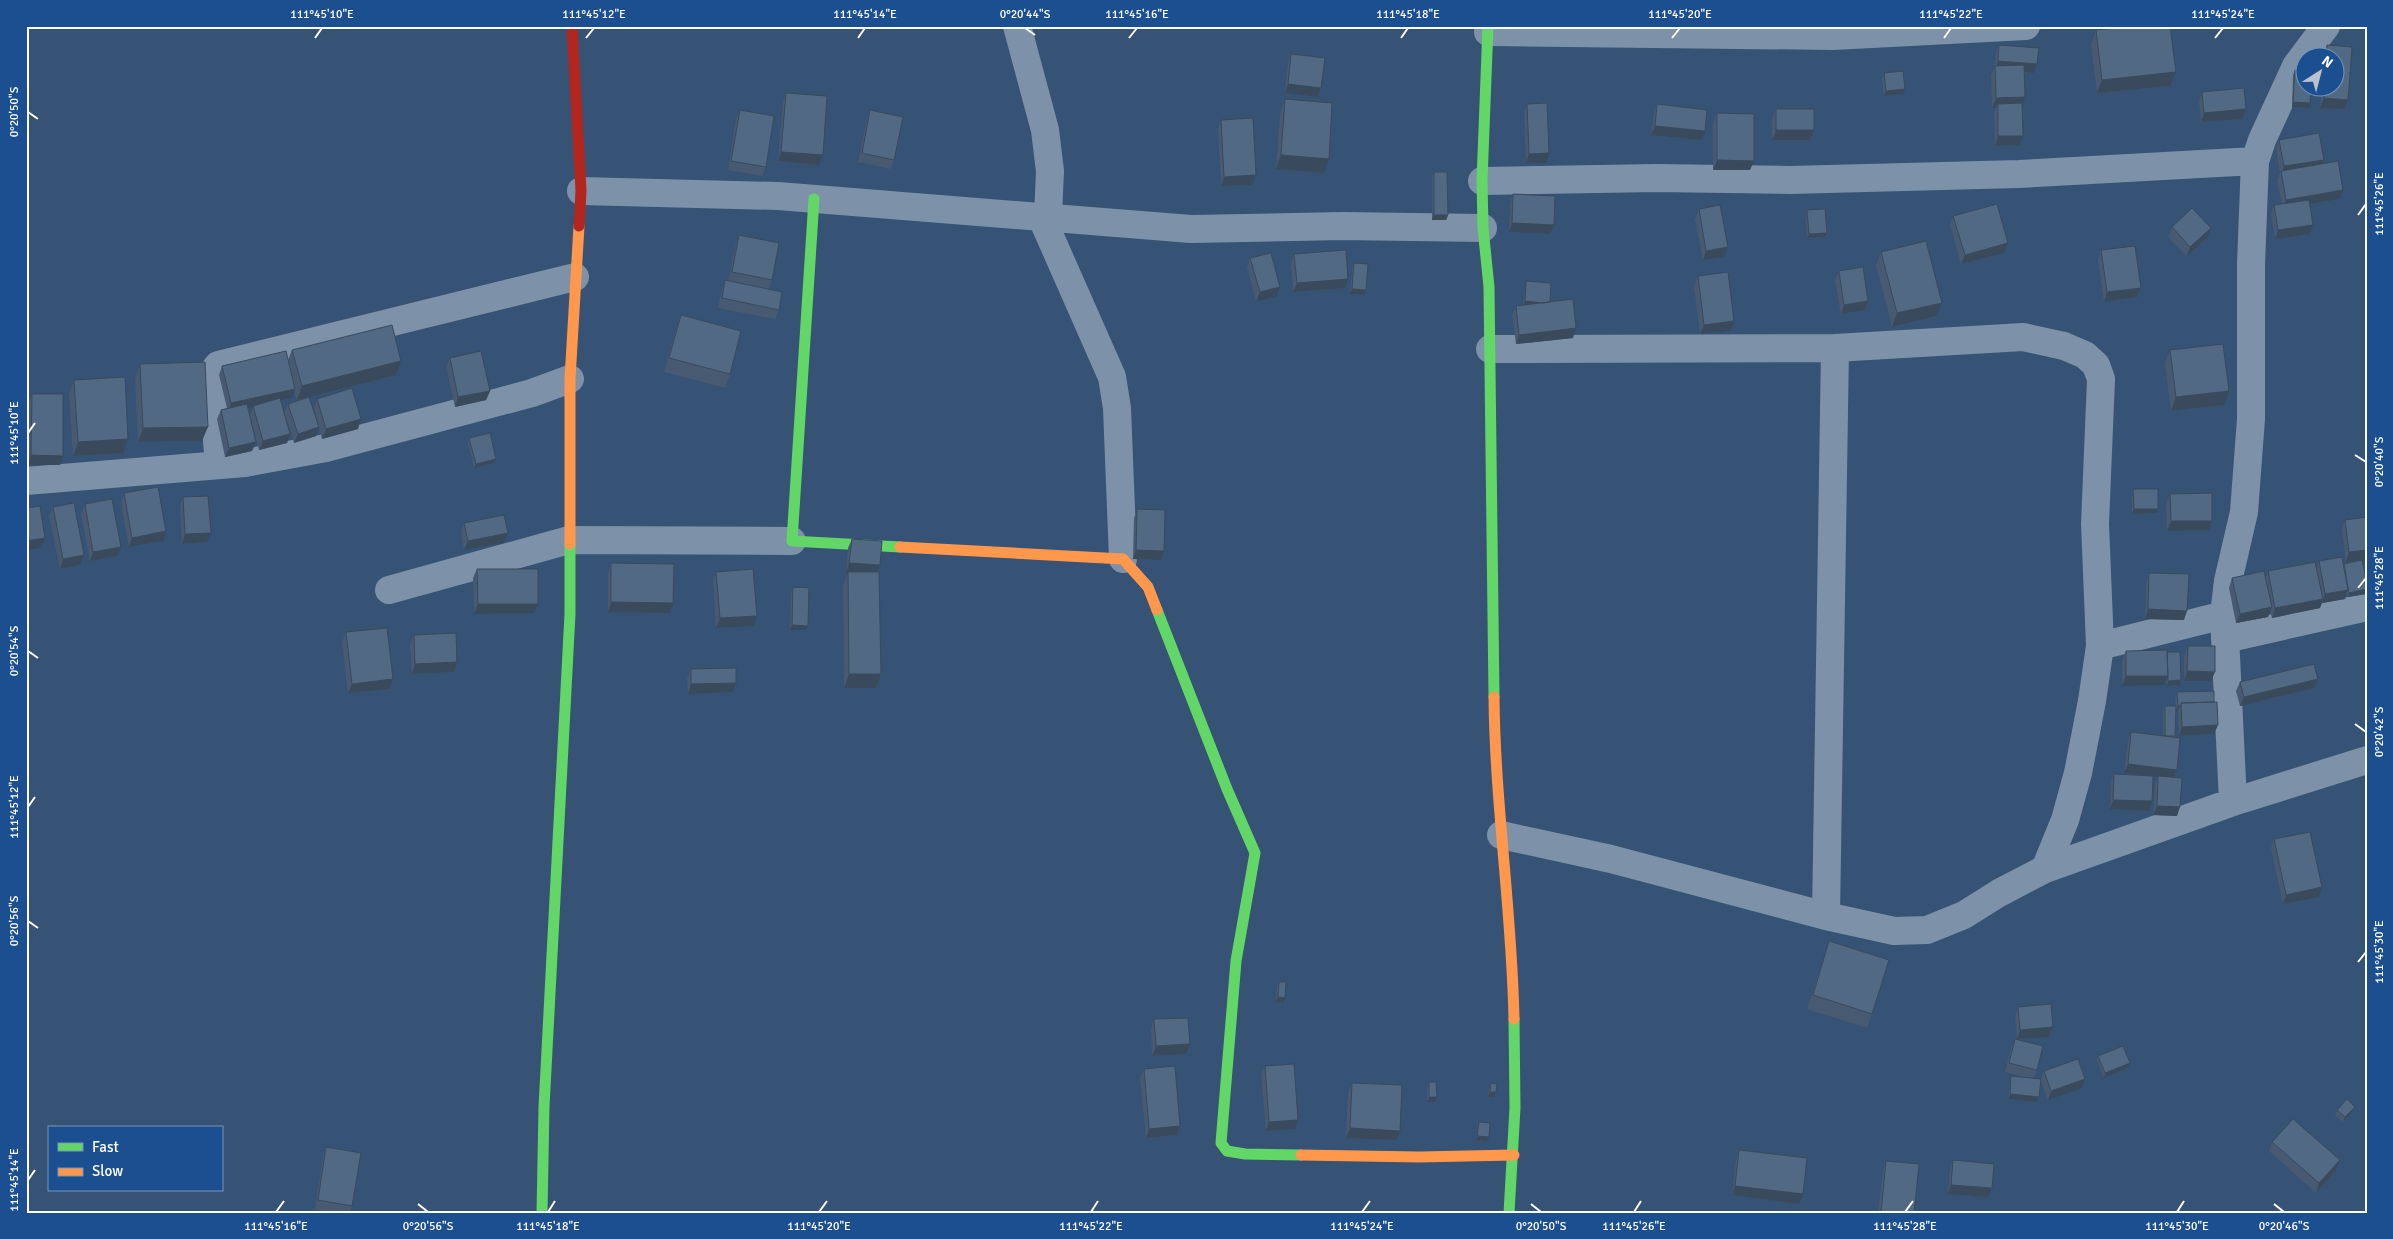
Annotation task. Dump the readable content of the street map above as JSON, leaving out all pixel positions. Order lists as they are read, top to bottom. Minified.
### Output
{"legend":["Fast","Slow"],"north":"top right","coordinates":["111°45'10\"E","111°45'12\"E","111°45'14\"E","0°20'44\"S","111°45'16\"E","111°45'18\"E","111°45'20\"E","111°45'22\"E","111°45'24\"E","0°20'50\"S","111°45'26\"E","0°20'40\"S","111°45'28\"E","0°20'54\"S","0°20'42\"S","0°20'56\"S","111°45'30\"E","0°20'46\"S"]}
